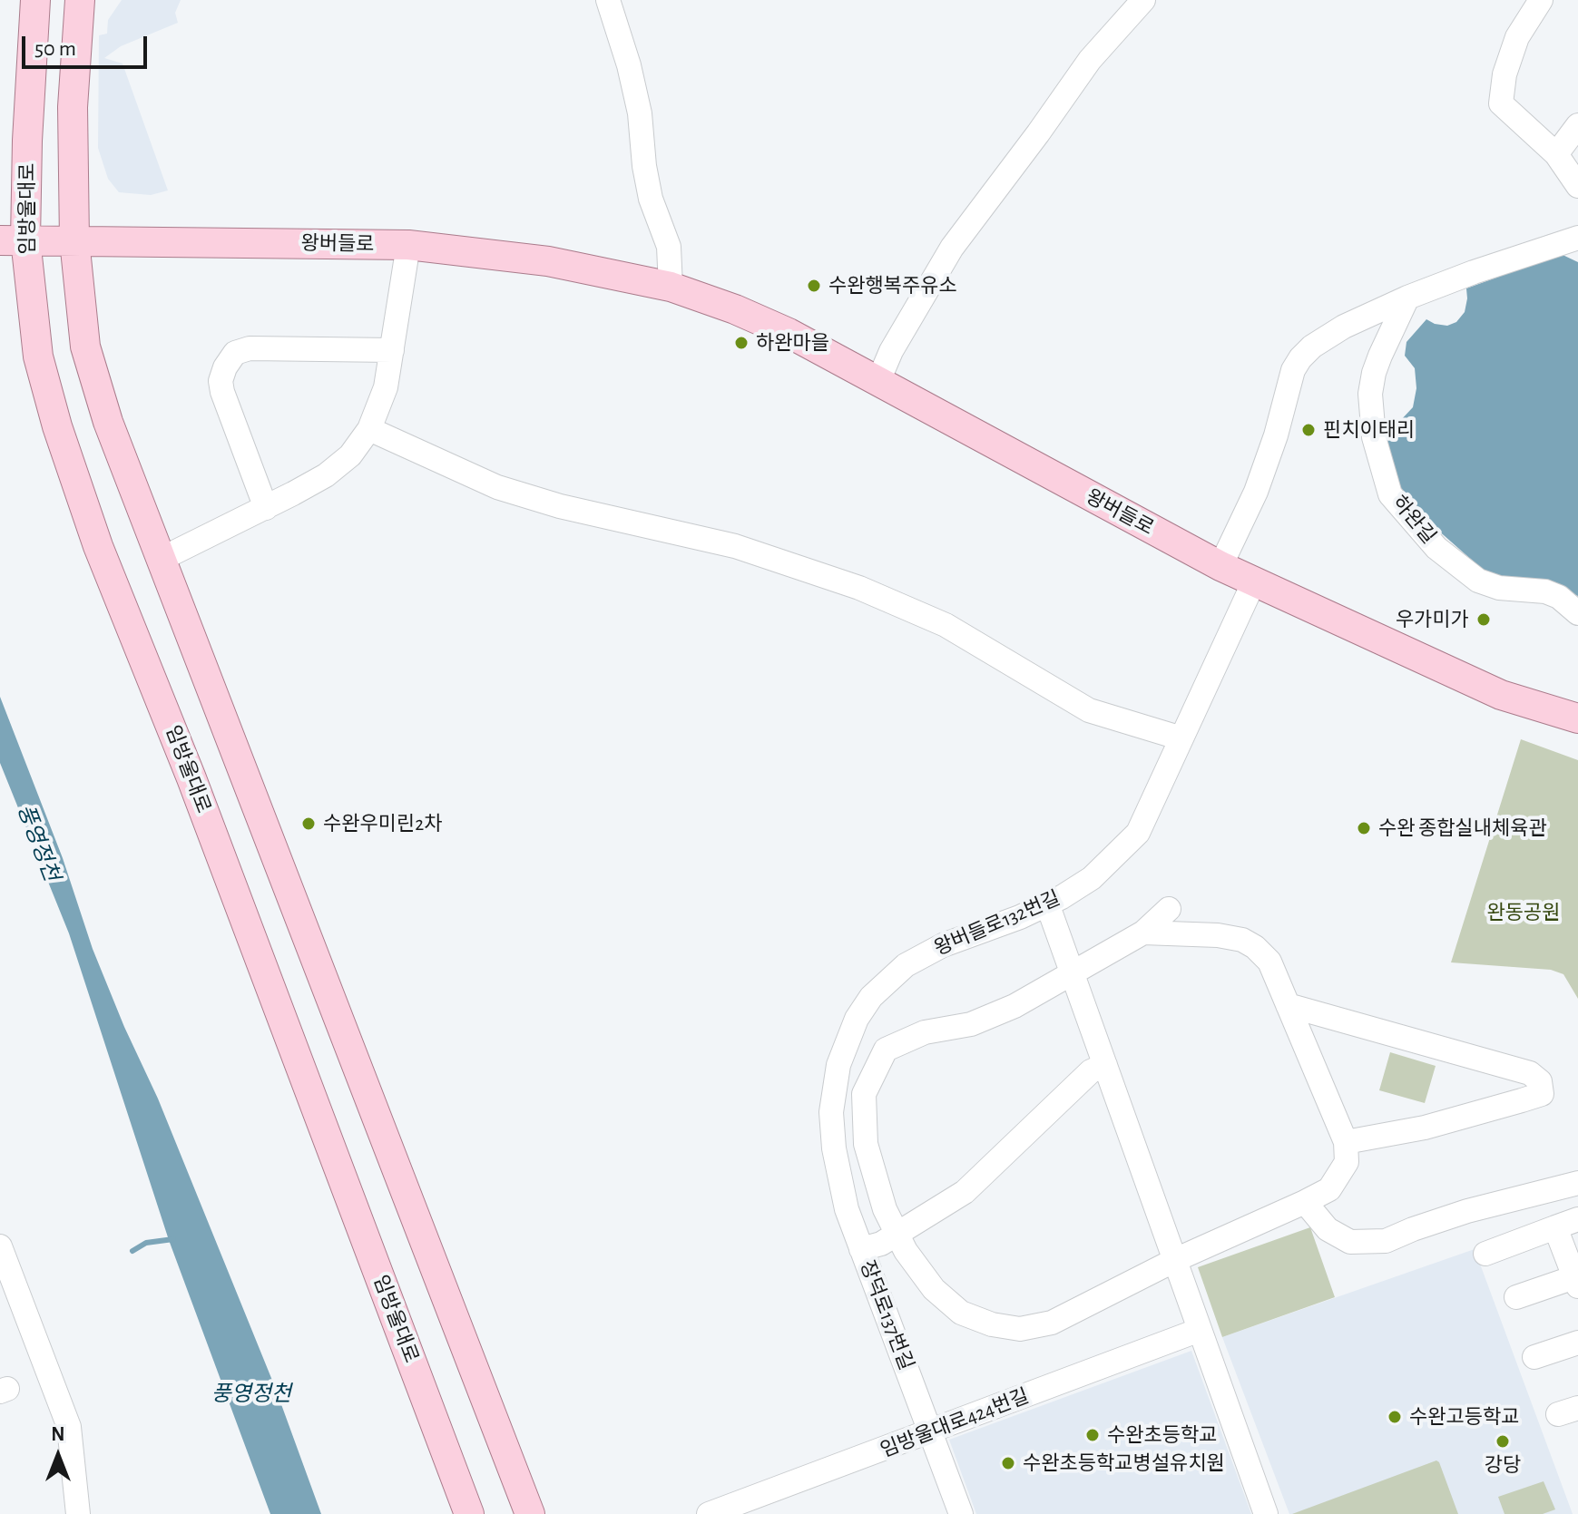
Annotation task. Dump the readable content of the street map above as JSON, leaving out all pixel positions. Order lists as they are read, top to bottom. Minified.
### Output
{"streets":{"main road":["임방울대로","왕버들로"],"street":["하완길","왕버들로132번길","장덕로137번길","임방울대로424번길"]},"crossings":[["임방울대로","왕버들로"],["왕버들로","왕버들로132번길"],["왕버들로132번길","장덕로137번길"],["장덕로137번길","임방울대로424번길"]],"water":["풍영정천"],"parks":["완동공원"],"places":["수완행복주유소","하완마을","핀치이태리","우가미가","수완우미린2차","수완 종합실내체육관","수완고등학교","수완초등학교","강당","수완초등학교병설유치원"],"scale_bar":"50 m","north":"top"}
